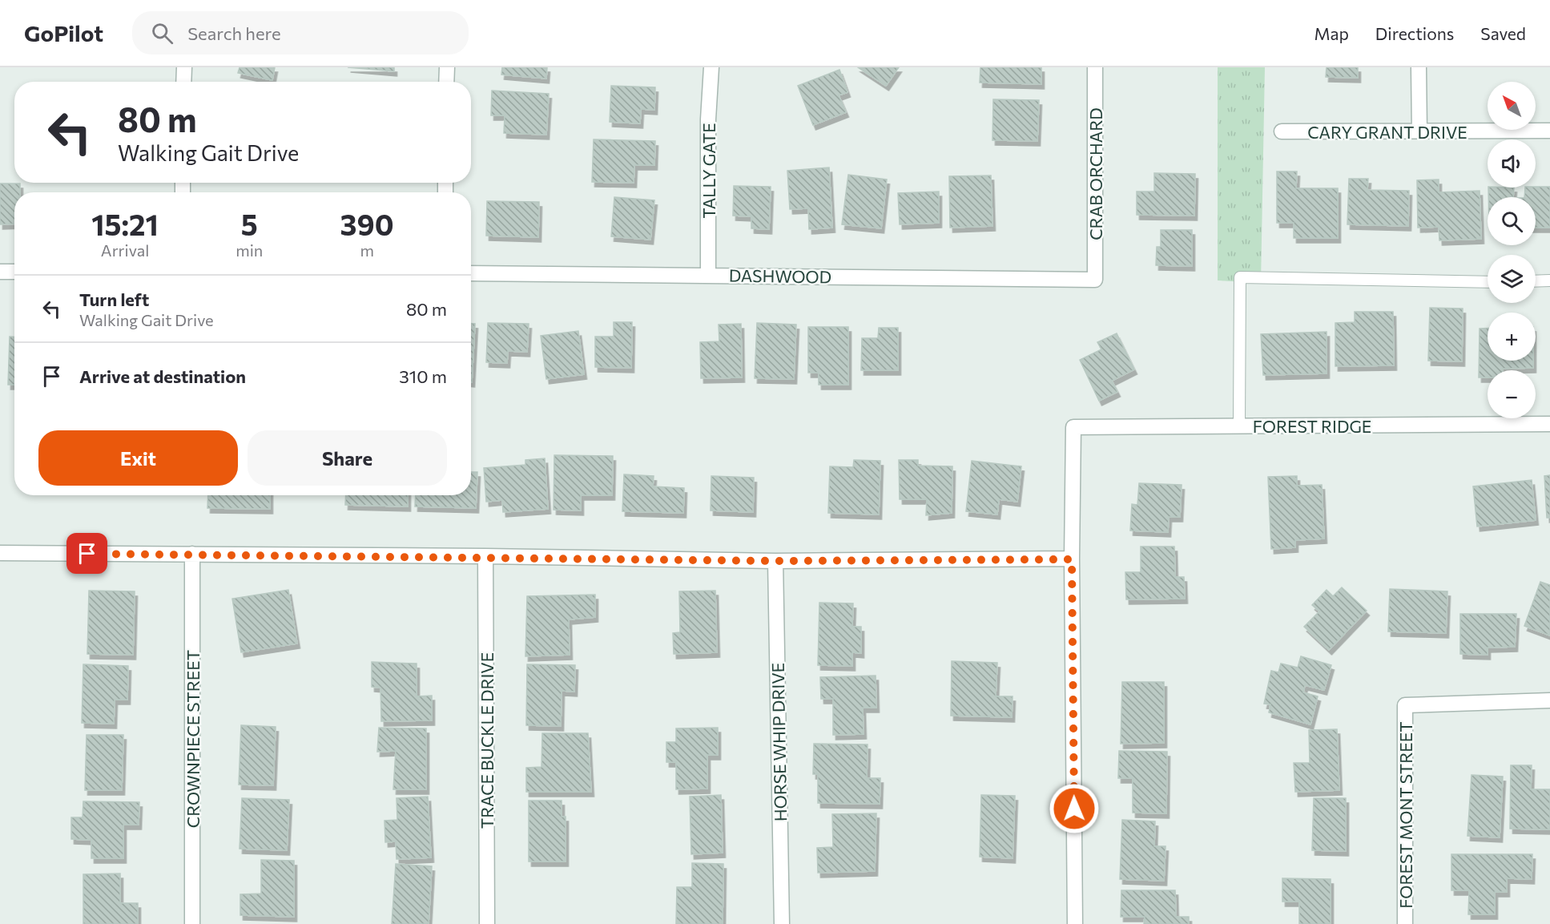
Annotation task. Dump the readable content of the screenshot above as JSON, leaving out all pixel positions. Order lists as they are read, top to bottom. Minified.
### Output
{"streets":{"street":["CARY GRANT DRIVE","TALLY GATE","CRAB ORCHARD","DASHWOOD","FOREST RIDGE","CROWNPIECE STREET","TRACE BUCKLE DRIVE","HORSE WHIP DRIVE","FOREST MONT STREET"]},"crossings":[["TALLY GATE","DASHWOOD"],["CRAB ORCHARD","DASHWOOD"]],"north":"top left","page":{"header":"GoPilot","search":"Search here","nav":["Map","Directions","Saved"],"map_buttons":["+","−"],"turn":["80 m","Walking Gait Drive"],"eta":["15:21","Arrival","5","min","390","m"],"list":[{"name":"Turn left","note":"Walking Gait Drive","value":"80 m"},{"name":"Arrive at destination","value":"310 m"}],"buttons":["Exit","Share"]}}
